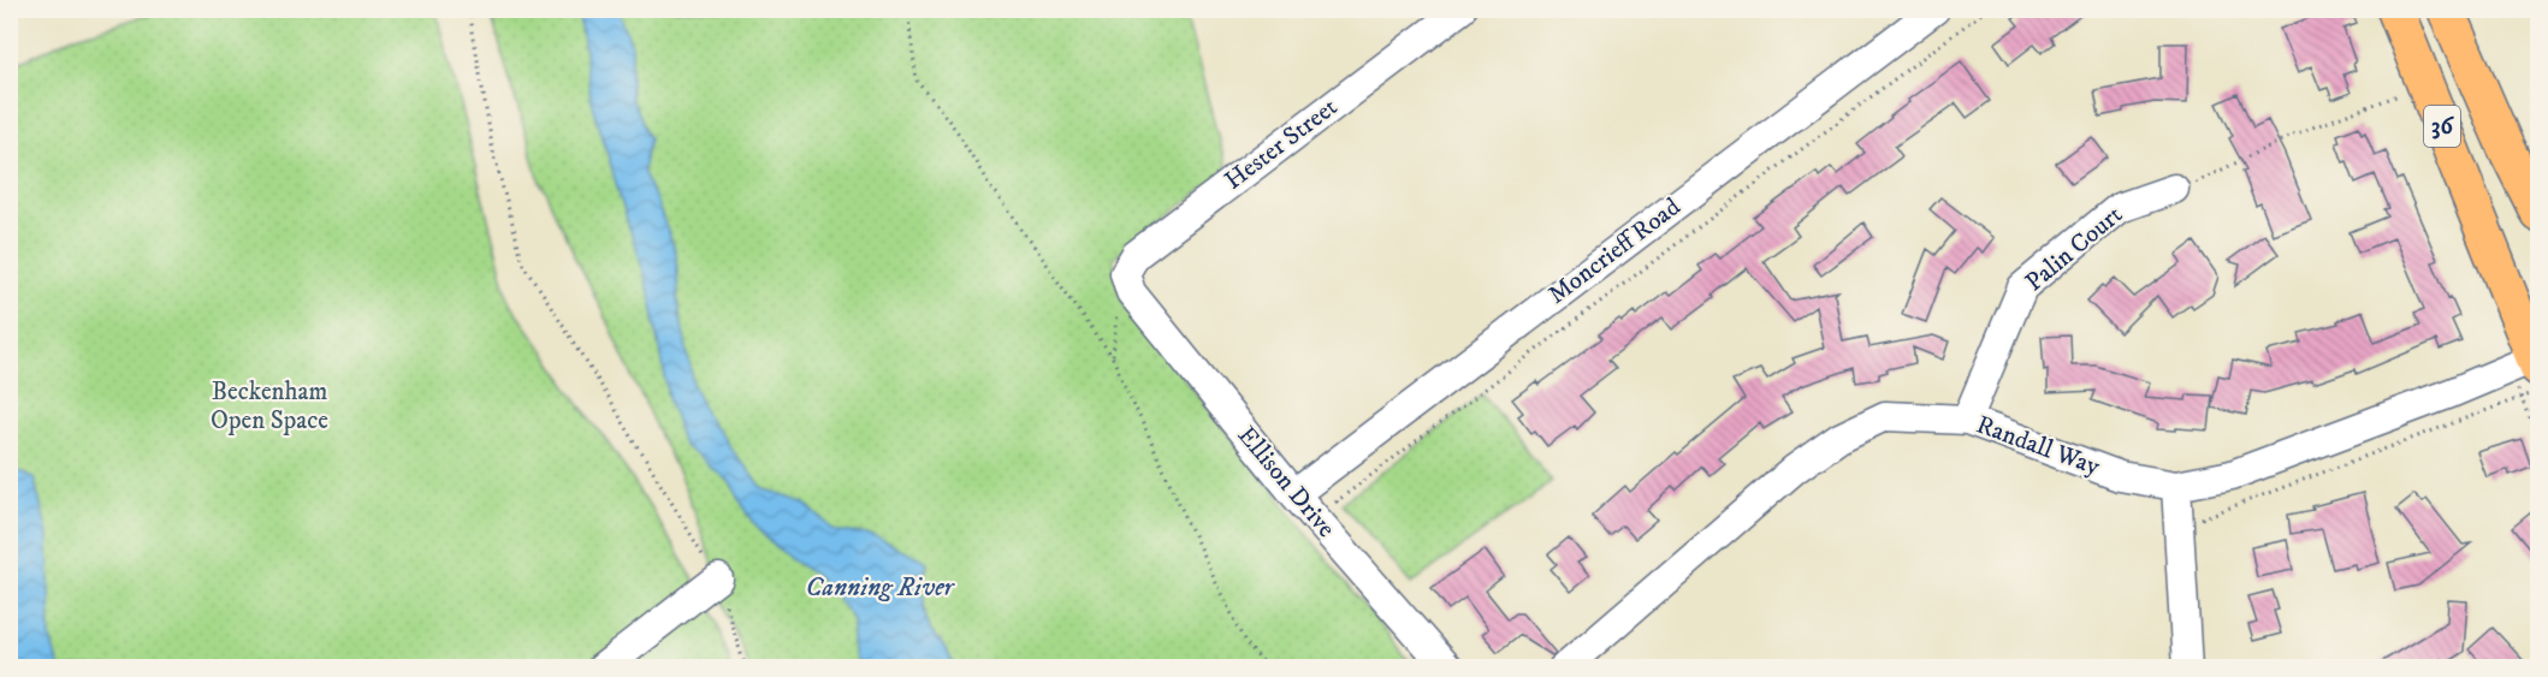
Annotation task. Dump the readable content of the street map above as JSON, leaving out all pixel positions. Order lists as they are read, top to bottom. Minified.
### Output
{"streets":{"main road":["36"],"street":["Hester Street","Palin Court","Moncrieff Road","Randall Way","Ellison Drive"]},"crossings":[["36","Randall Way"],["Hester Street","Ellison Drive"],["Palin Court","Randall Way"],["Moncrieff Road","Ellison Drive"]],"water":["Canning River"],"parks":["Beckenham Open Space"]}
